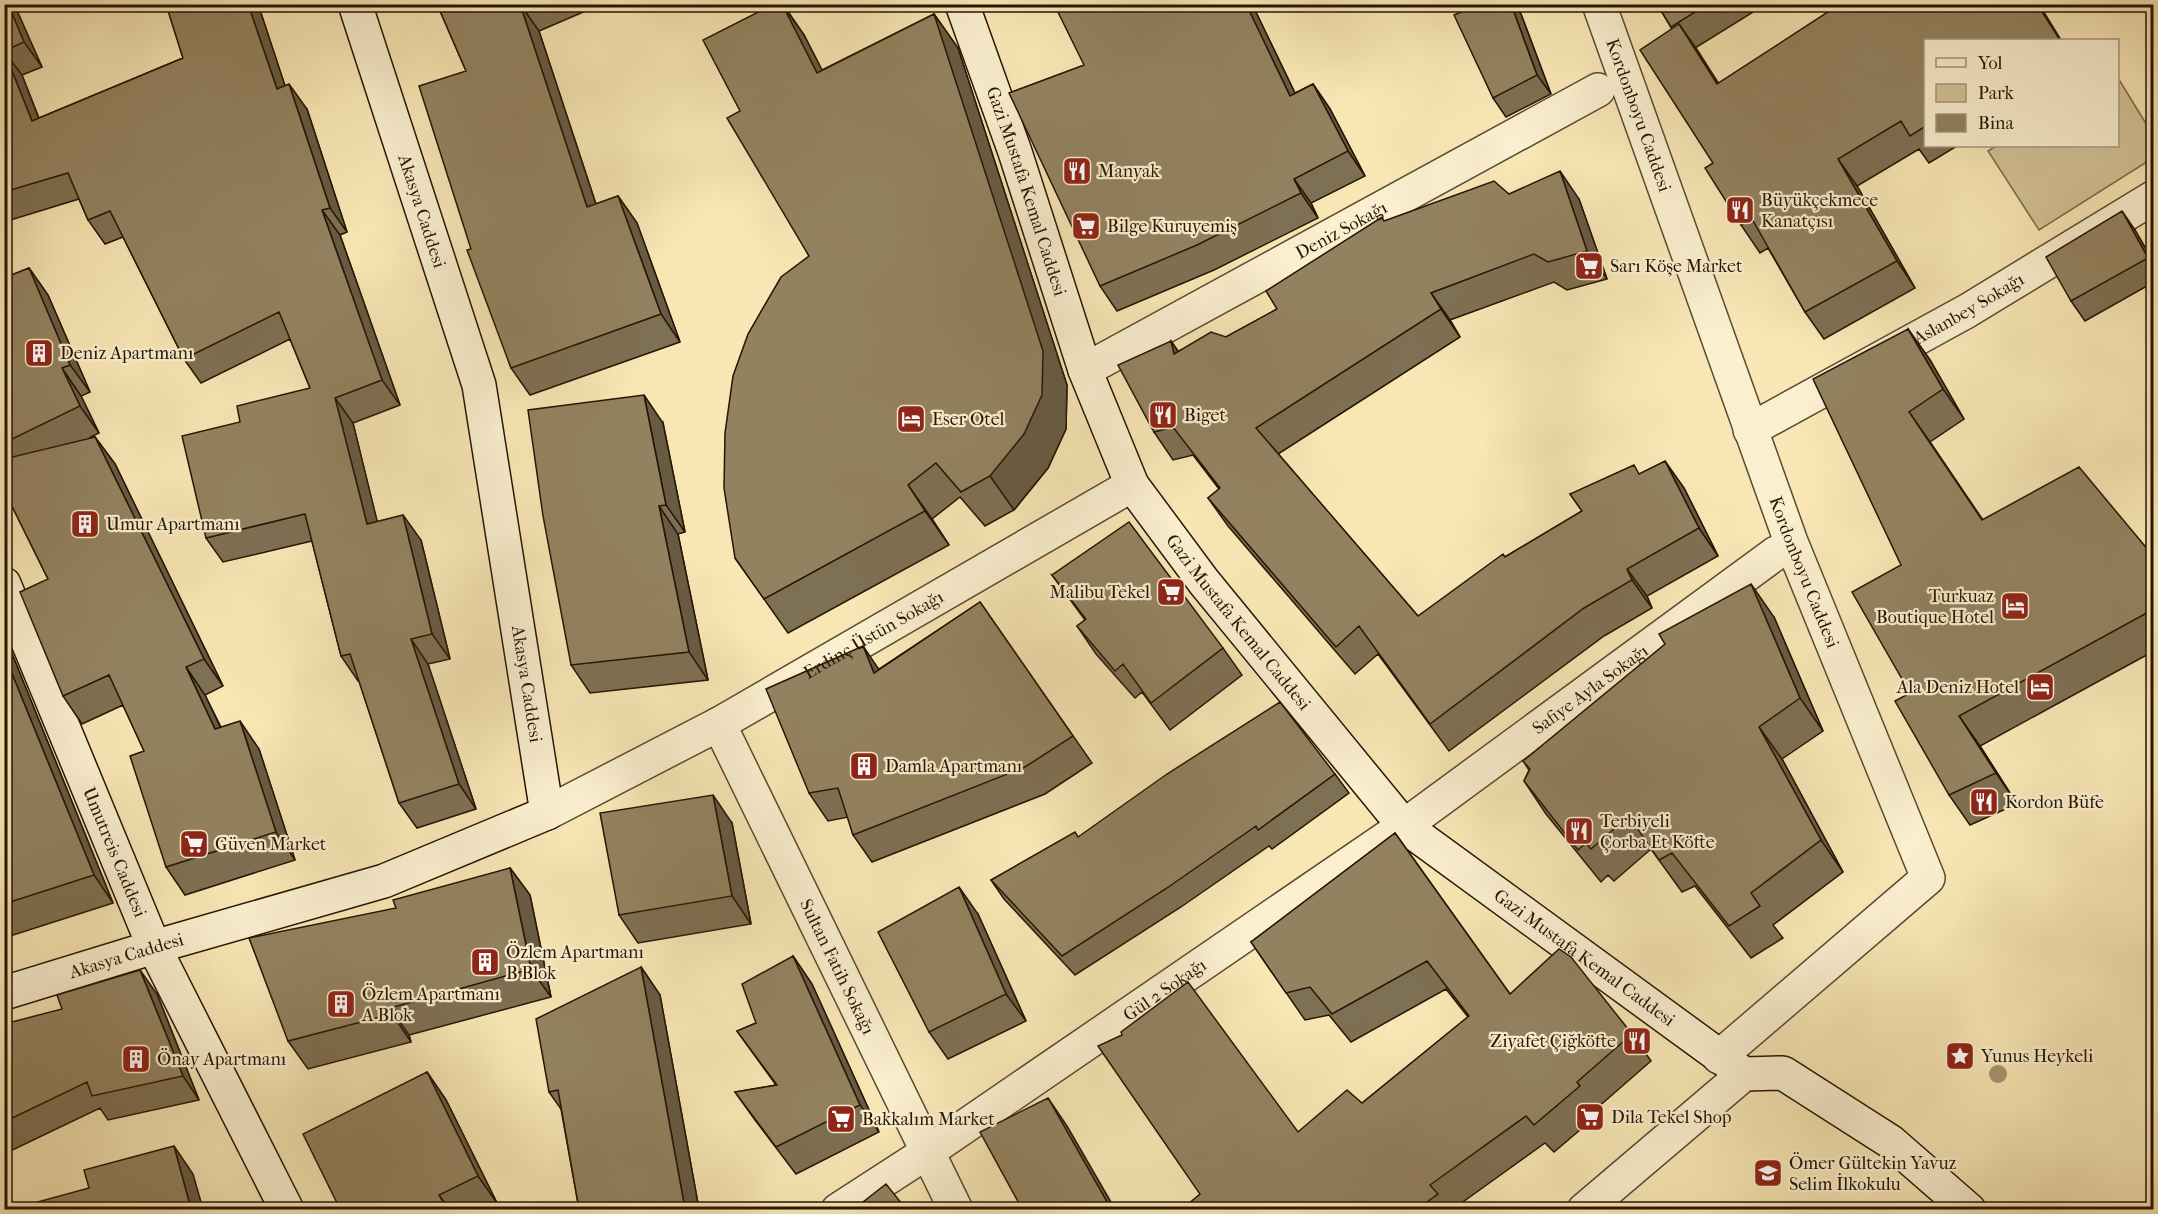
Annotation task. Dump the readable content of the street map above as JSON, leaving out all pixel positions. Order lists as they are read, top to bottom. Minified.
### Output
{"streets":{"street":["Kordonboyu Caddesi","Gazi Mustafa Kemal Caddesi","Akasya Caddesi","Deniz Sokağı","Aslanbey Sokağı","Erdinç Üstün Sokağı","Safiye Ayla Sokağı","Umutreis Caddesi","Sultan Fatih Sokağı","Gül 2 Sokağı"]},"crossings":[["Kordonboyu Caddesi","Gazi Mustafa Kemal Caddesi"],["Kordonboyu Caddesi","Aslanbey Sokağı"],["Gazi Mustafa Kemal Caddesi","Deniz Sokağı"],["Gazi Mustafa Kemal Caddesi","Erdinç Üstün Sokağı"],["Gazi Mustafa Kemal Caddesi","Safiye Ayla Sokağı"],["Gazi Mustafa Kemal Caddesi","Gül 2 Sokağı"],["Akasya Caddesi","Erdinç Üstün Sokağı"],["Akasya Caddesi","Umutreis Caddesi"],["Erdinç Üstün Sokağı","Sultan Fatih Sokağı"],["Safiye Ayla Sokağı","Gül 2 Sokağı"],["Sultan Fatih Sokağı","Gül 2 Sokağı"]],"places":{"restaurant":["Manyak","Büyükçekmece Kanatçısı","Biget","Kordon Büfe","Terbiyeli Çorba Et Köfte","Ziyafet Çiğköfte"],"supermarket":["Bilge Kuruyemiş","Sarı Köşe Market","Malibu Tekel","Güven Market","Dila Tekel Shop","Bakkalım Market"],"building":["Deniz Apartmanı","Umur Apartmanı","Damla Apartmanı","Özlem Apartmanı B Blok","Özlem Apartmanı A Blok","Önay Apartmanı"],"hotel":["Eser Otel","Turkuaz Boutique Hotel","Ala Deniz Hotel"],"place":["Yunus Heykeli"],"school or university":["Ömer Gültekin Yavuz Selim İlkokulu"]},"legend":["Yol","Park","Bina"]}
